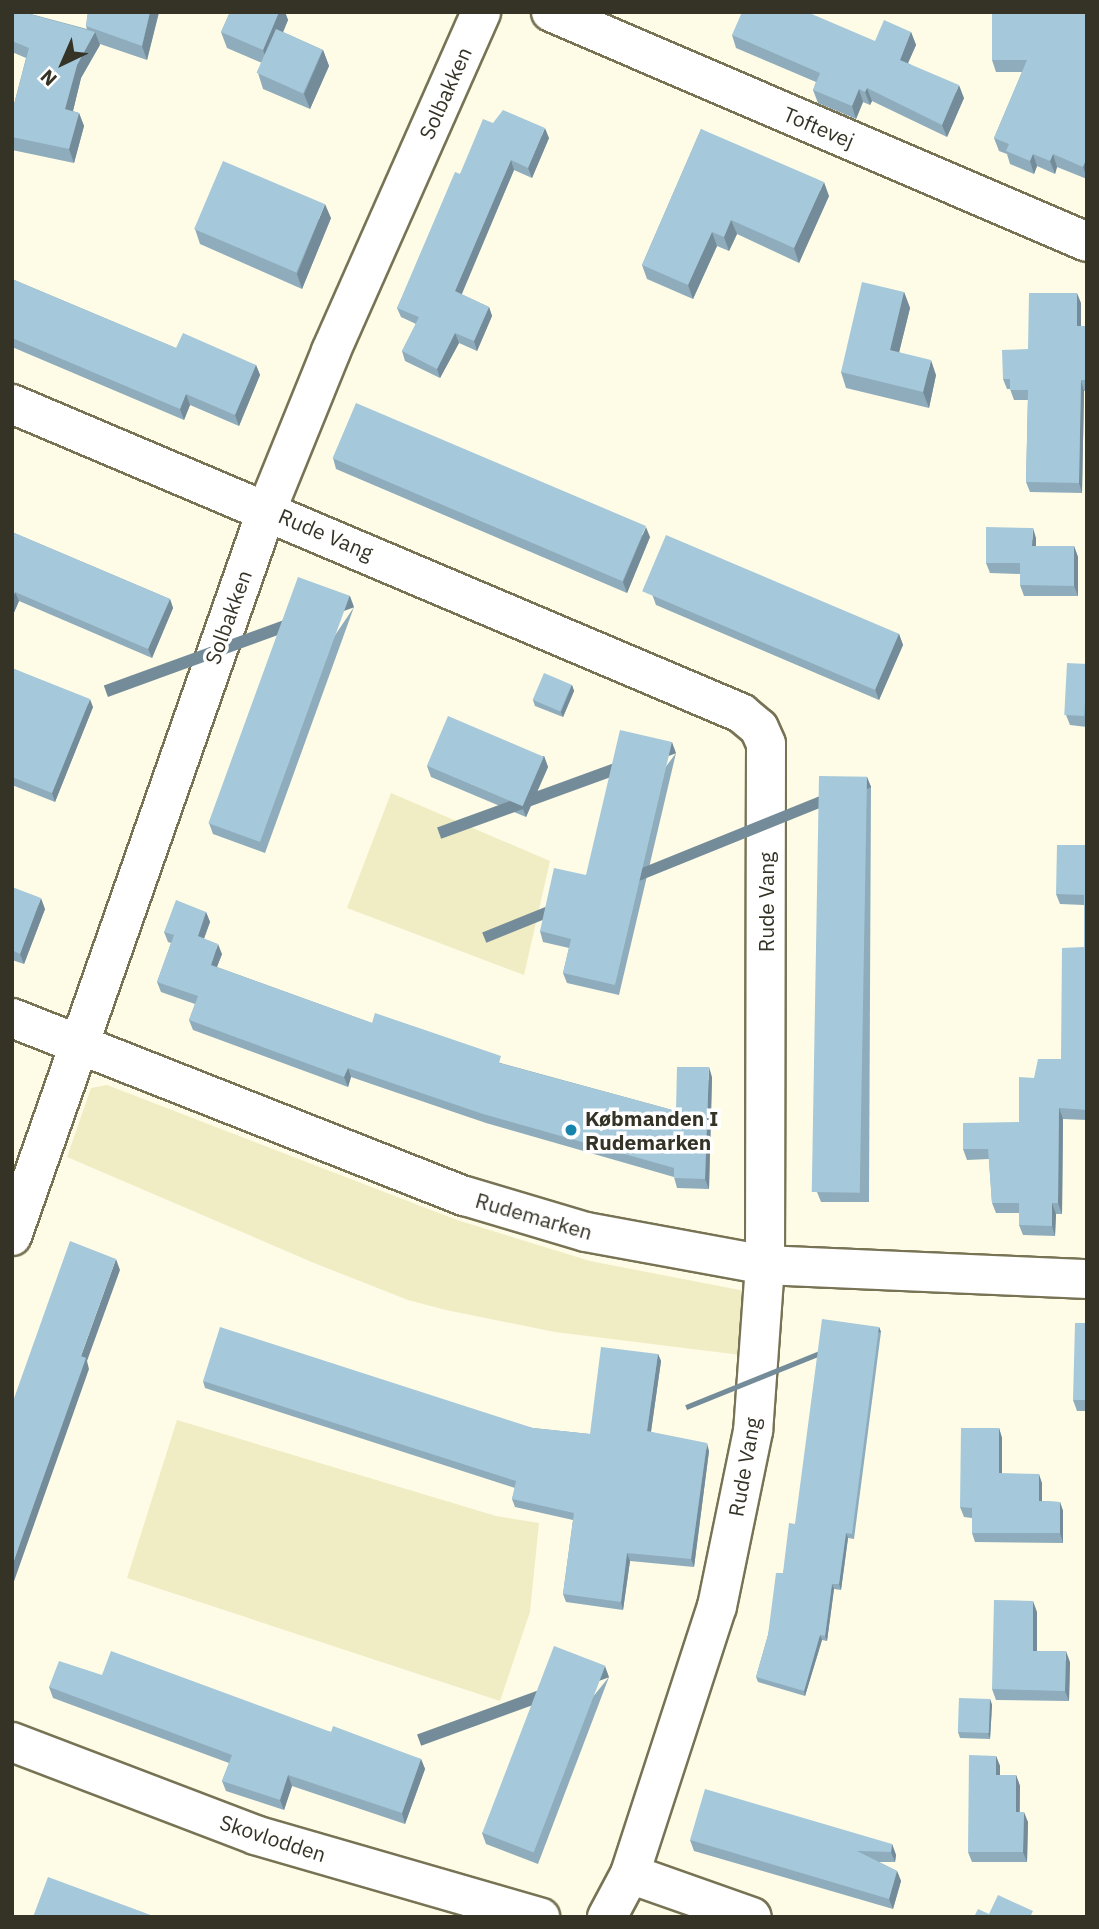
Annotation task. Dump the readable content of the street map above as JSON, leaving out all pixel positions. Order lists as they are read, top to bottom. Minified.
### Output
{"streets":{"street":["Solbakken","Toftevej","Rude Vang","Rudemarken","Skovlodden"]},"crossings":[["Solbakken","Rude Vang"],["Solbakken","Rudemarken"],["Rude Vang","Rudemarken"]],"places":["Købmanden I Rudemarken"],"north":"bottom left"}
